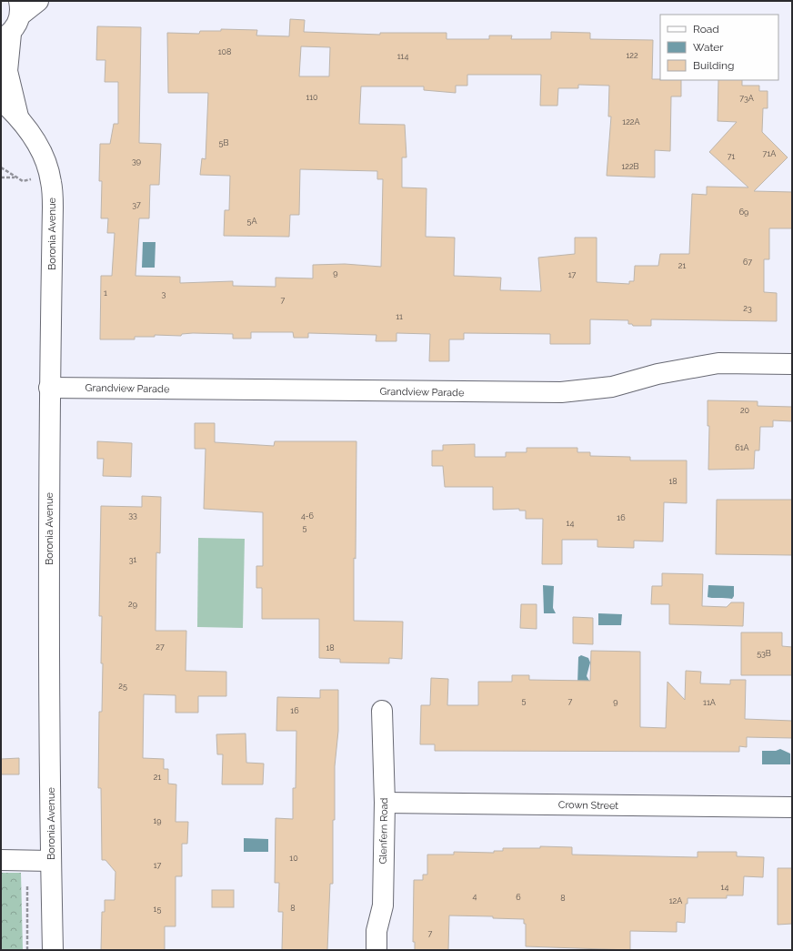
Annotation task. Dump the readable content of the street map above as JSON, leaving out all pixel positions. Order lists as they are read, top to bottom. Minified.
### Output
{"streets":{"street":["Boronia Avenue","Grandview Parade","Crown Street","Glenfern Road"]},"crossings":[["Boronia Avenue","Grandview Parade"],["Crown Street","Glenfern Road"]],"house_numbers":["108","122","114","110","73A","122A","5B","71A","71","39","122B","37","69","5A","67","21","9","17","1","3","7","23","11","20","61A","18","33","4-6","16","14","5","31","29","27","18","53B","25","5","7","9","11A","16","21","19","10","17","14","4","6","8","12A","8","15","7"],"legend":["Road","Water","Building"]}
